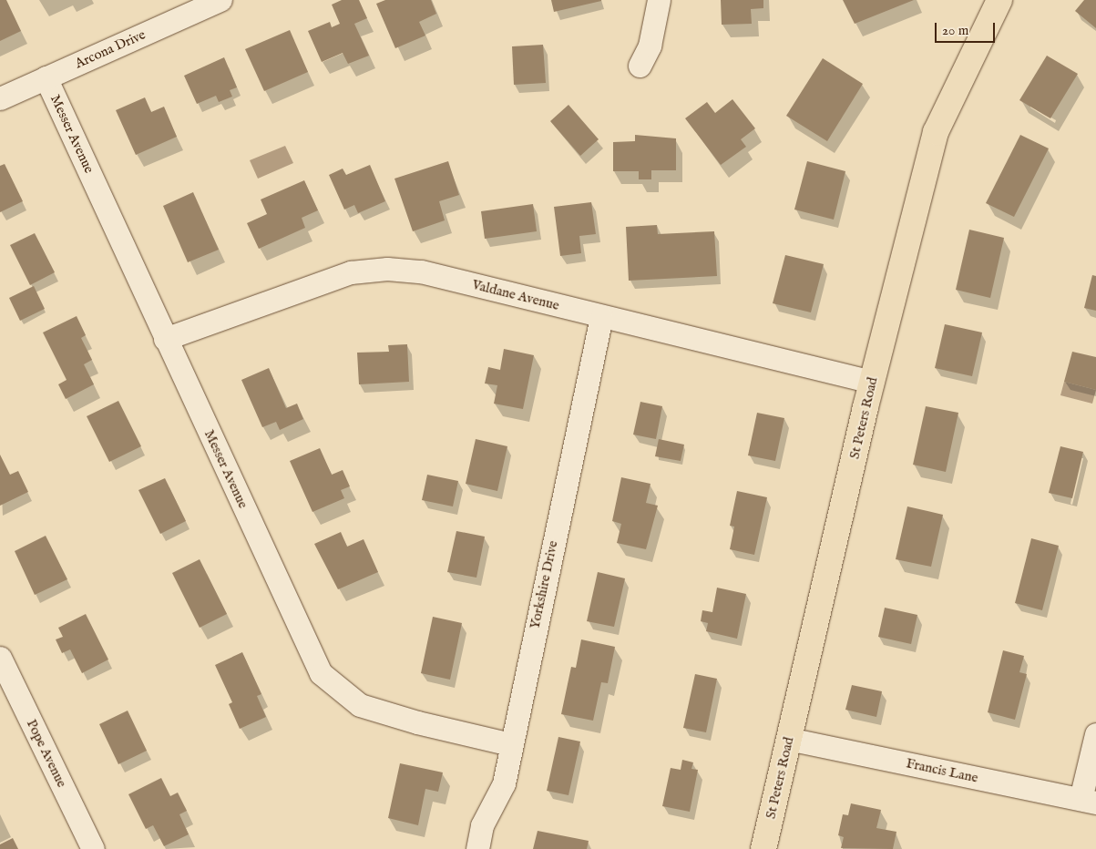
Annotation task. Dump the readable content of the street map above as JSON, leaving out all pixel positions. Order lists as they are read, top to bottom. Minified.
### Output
{"streets":{"main road":["St Peters Road"],"street":["Arcona Drive","Messer Avenue","Valdane Avenue","Yorkshire Drive","Pope Avenue","Francis Lane"]},"crossings":[["Arcona Drive","Messer Avenue"],["Messer Avenue","Valdane Avenue"],["Messer Avenue","Yorkshire Drive"],["Valdane Avenue","St Peters Road"],["Valdane Avenue","Yorkshire Drive"],["St Peters Road","Francis Lane"]],"scale_bar":"20 m"}
